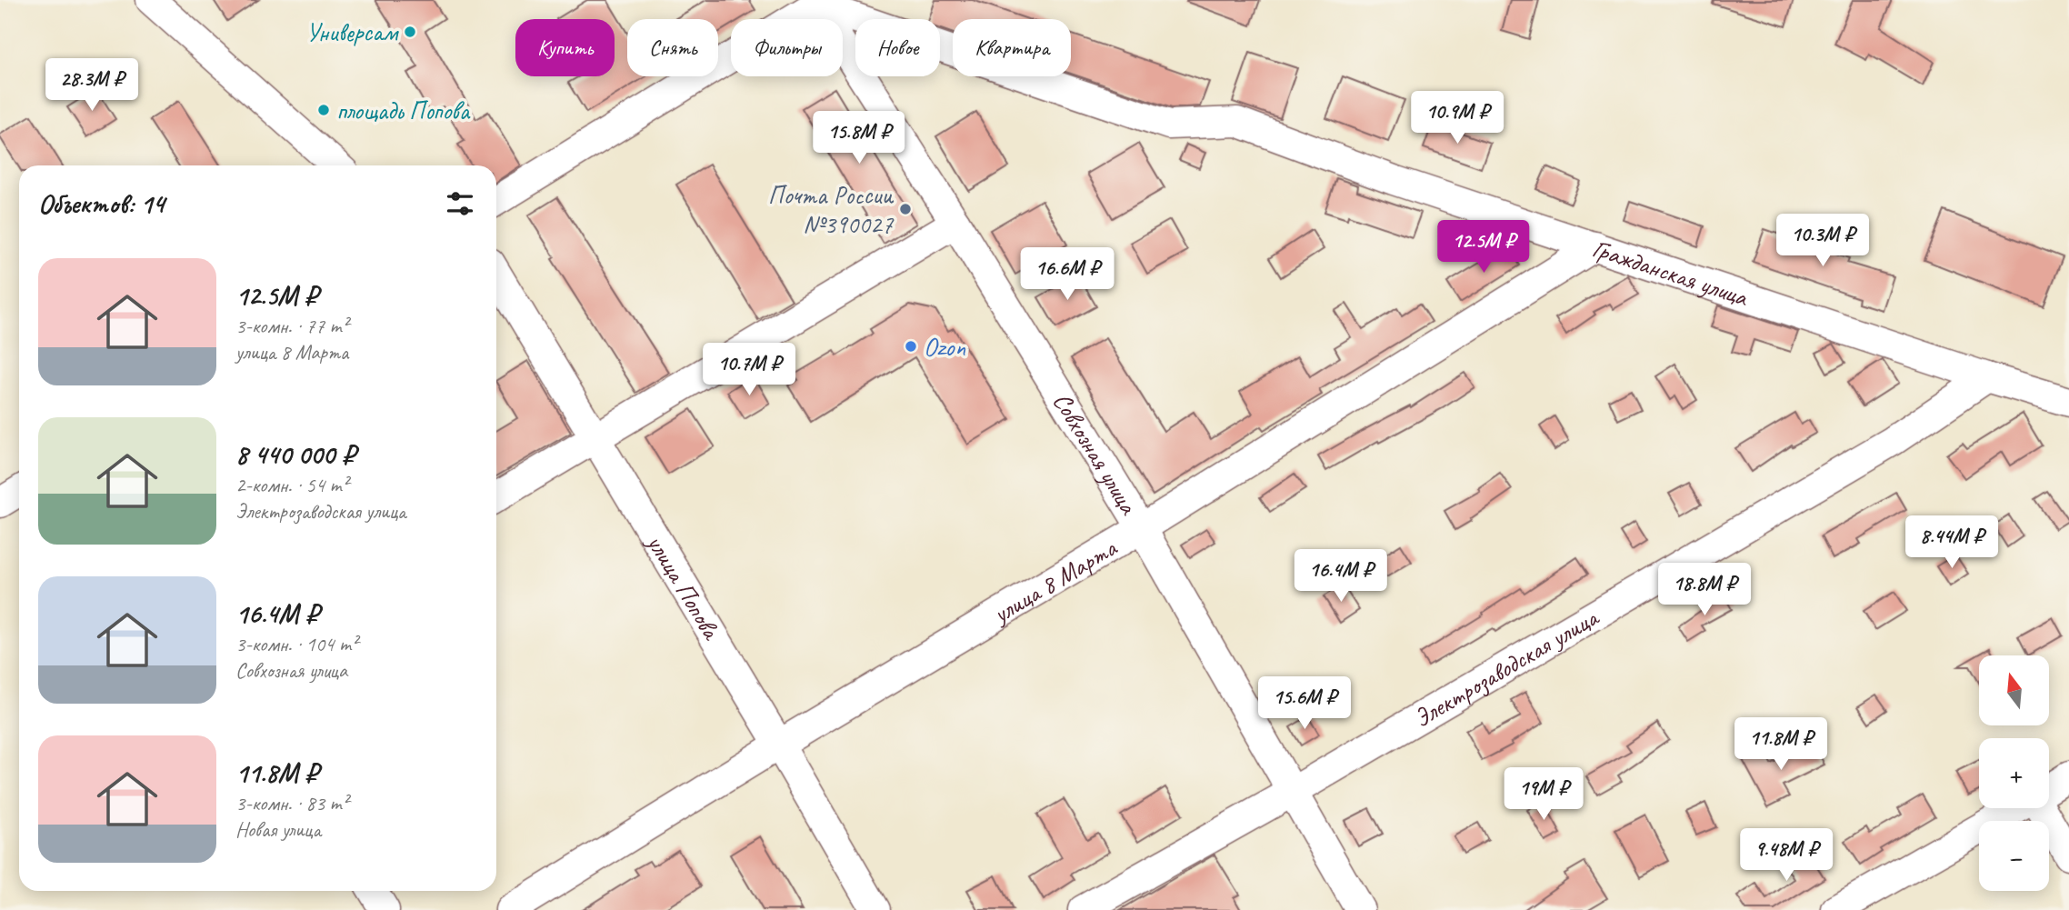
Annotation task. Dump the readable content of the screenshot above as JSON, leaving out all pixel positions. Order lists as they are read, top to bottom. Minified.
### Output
{"streets":{"street":["Гражданская улица","Совхозная улица","улица 8 Марта","улица Попова","Электрозаводская улица"]},"crossings":[["Гражданская улица","Совхозная улица"],["Гражданская улица","улица 8 Марта"],["Гражданская улица","Электрозаводская улица"],["Совхозная улица","улица 8 Марта"],["Совхозная улица","Электрозаводская улица"],["улица 8 Марта","улица Попова"]],"places":["Универсам","площадь Попова","Почта России №390027","Ozon"],"north":"top","page":{"chip":["Купить","Снять","Фильтры","Новое","Квартира"],"price":["28.3M ₽","10.9M ₽","15.8M ₽","10.3M ₽","12.5M ₽","16.6M ₽","10.7M ₽","8.44M ₽","16.4M ₽","18.8M ₽","15.6M ₽","11.8M ₽","19M ₽","9.48M ₽"],"heading":"Объектов: 14","list":[{"name":"12.5M ₽","note":"3-комн. · 77 m² · улица 8 Марта"},{"name":"8 440 000 ₽","note":"2-комн. · 54 m² · Электрозаводская улица"},{"name":"16.4M ₽","note":"3-комн. · 104 m² · Совхозная улица"},{"name":"11.8M ₽","note":"3-комн. · 83 m² · Новая улица"}],"map_buttons":["+","−"]}}
